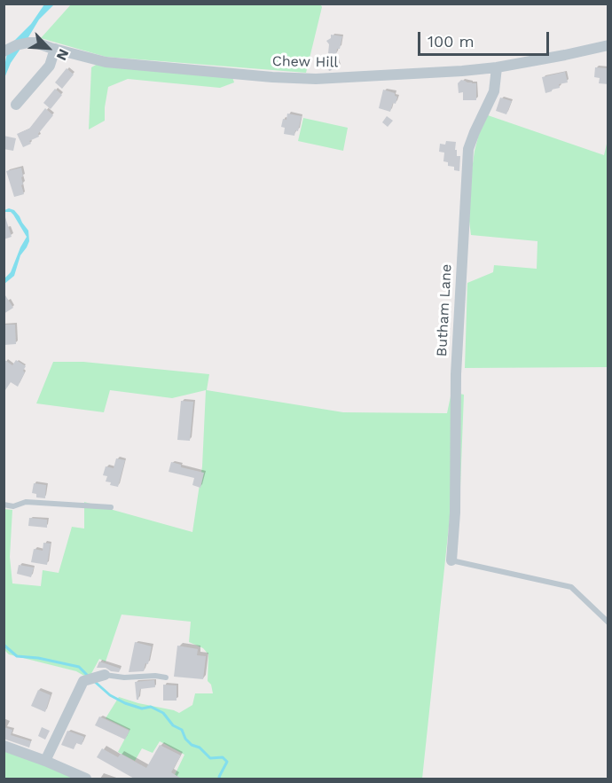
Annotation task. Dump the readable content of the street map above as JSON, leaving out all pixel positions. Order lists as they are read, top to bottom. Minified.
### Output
{"streets":{"street":["Chew Hill","Butham Lane"]},"crossings":[["Chew Hill","Butham Lane"]],"scale_bar":"100 m","north":"bottom right"}
